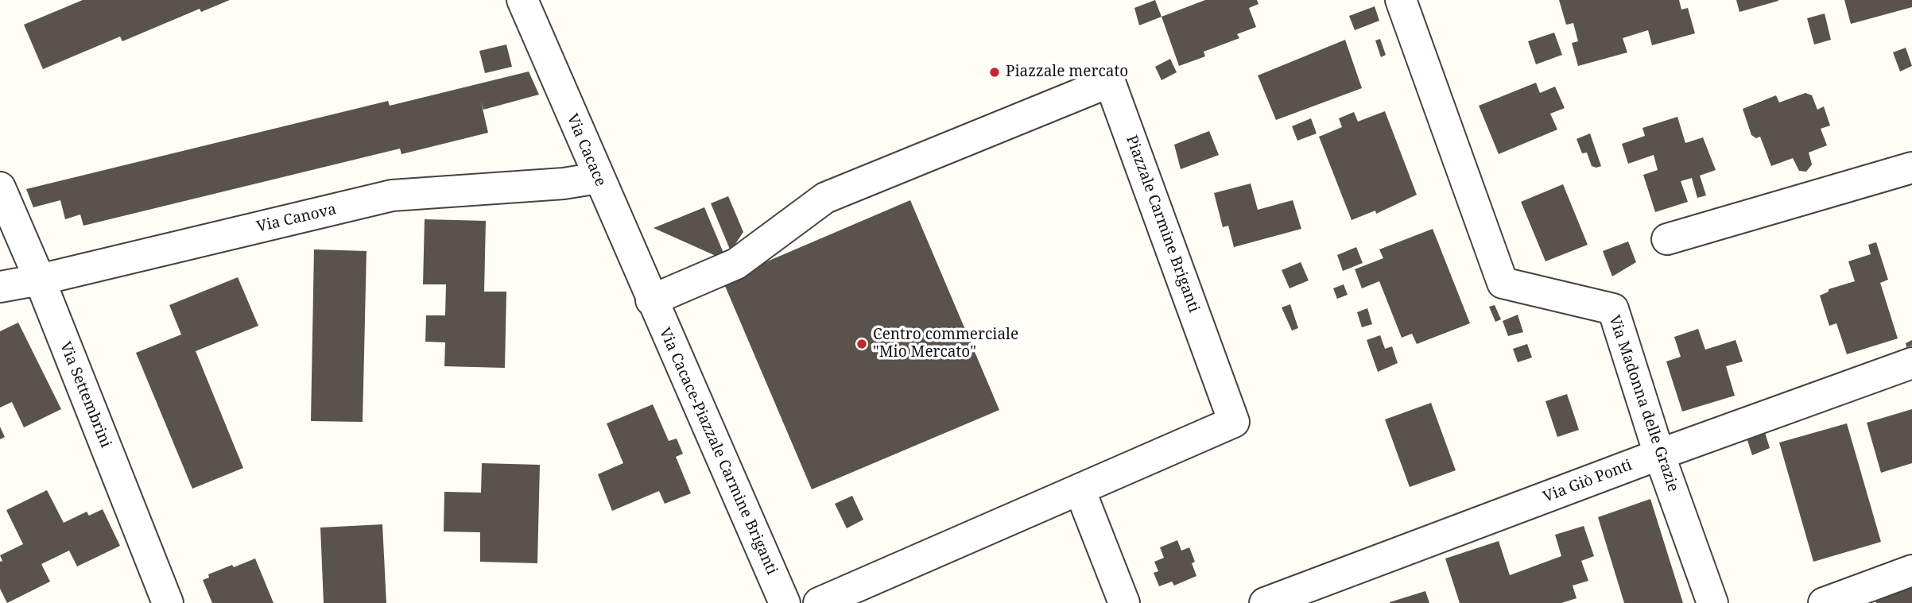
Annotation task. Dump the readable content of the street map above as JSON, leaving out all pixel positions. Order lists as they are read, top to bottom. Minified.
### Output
{"streets":{"street":["Via Cacace","Via Canova","Piazzale Carmine Briganti","Via Settembrini","Via Madonna delle Grazie","Via Cacace-Piazzale Carmine Briganti","Via Giò Ponti"]},"crossings":[["Via Cacace","Via Canova"],["Via Cacace","Piazzale Carmine Briganti"],["Via Cacace","Via Cacace-Piazzale Carmine Briganti"],["Via Canova","Via Settembrini"],["Piazzale Carmine Briganti","Via Cacace-Piazzale Carmine Briganti"],["Via Madonna delle Grazie","Via Giò Ponti"]],"places":["Piazzale mercato","Centro commerciale \"Mio Mercato\""]}
